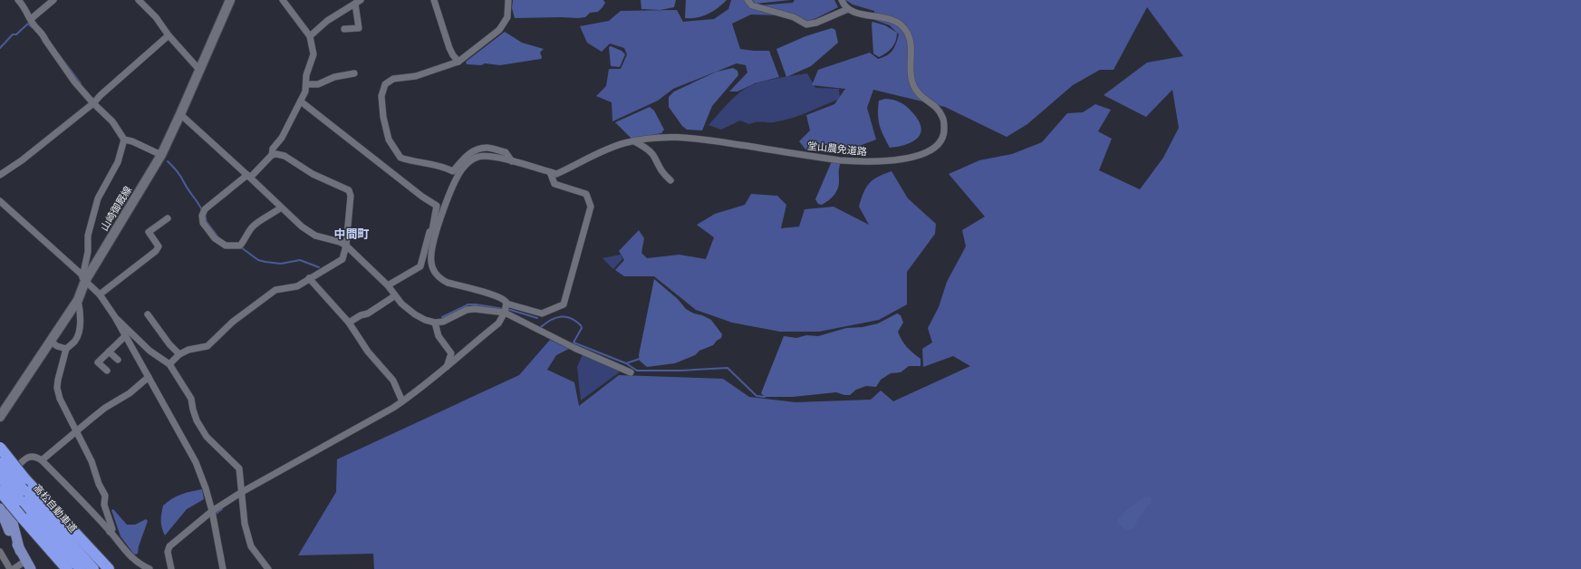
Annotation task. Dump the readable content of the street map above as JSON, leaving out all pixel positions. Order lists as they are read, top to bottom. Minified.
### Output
{"streets":{"highway":["高松自動車道"],"main road":["山崎御厩線"],"street":["堂山農免道路"]},"districts":["中間町"]}
